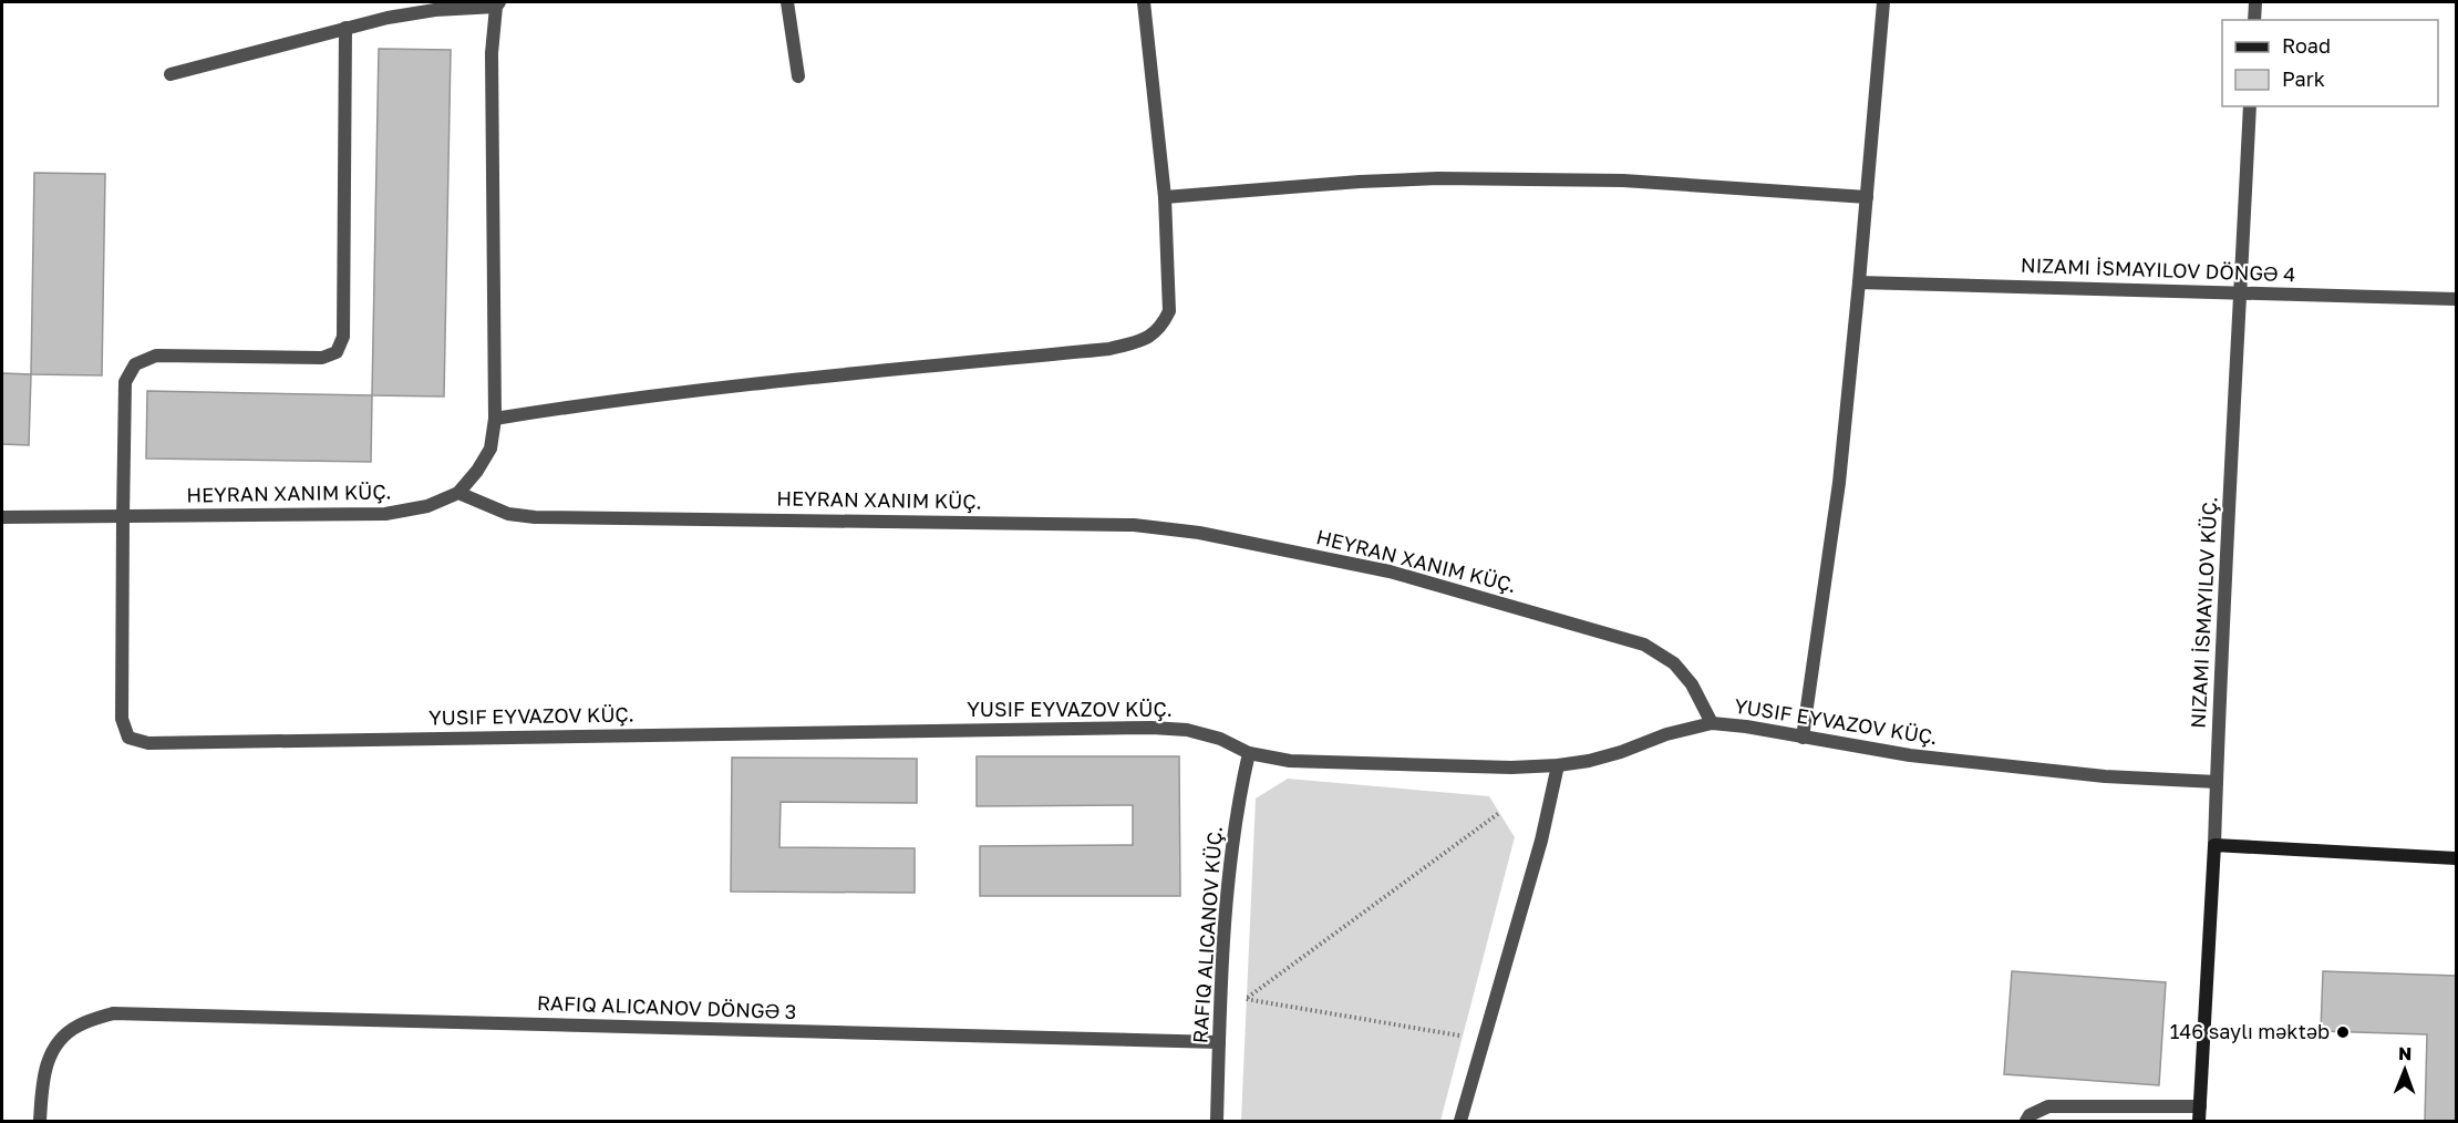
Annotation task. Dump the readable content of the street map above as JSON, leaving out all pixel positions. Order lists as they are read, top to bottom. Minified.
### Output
{"streets":{"street":["YUSIF EYVAZOV KÜÇ."]},"places":["146 saylı məktəb"],"legend":["Road","Park"],"north":"top"}
